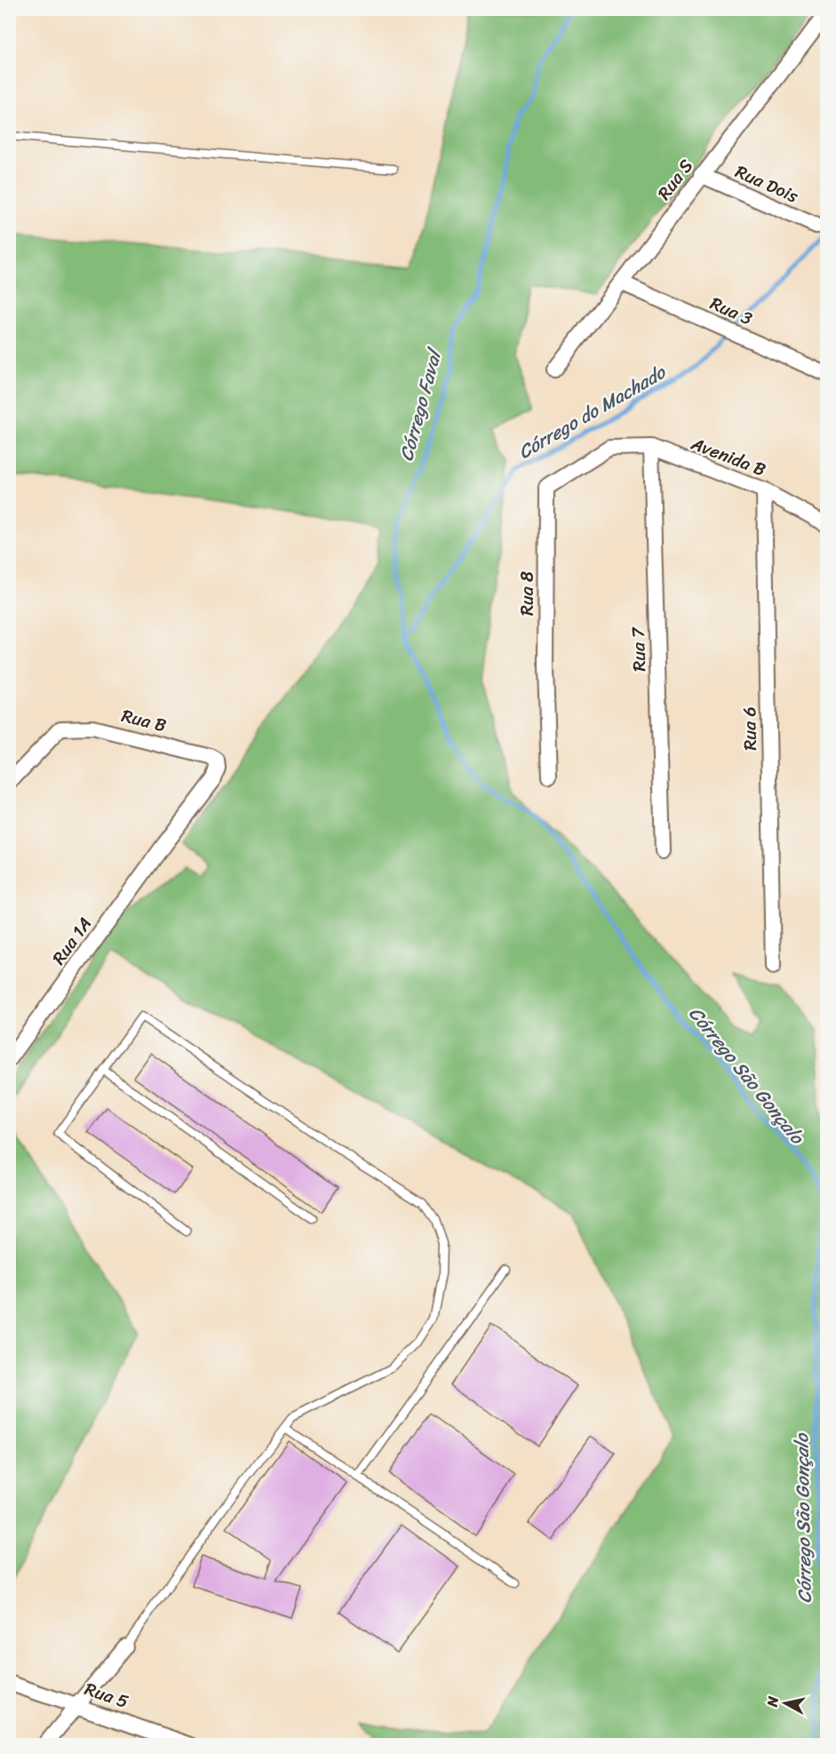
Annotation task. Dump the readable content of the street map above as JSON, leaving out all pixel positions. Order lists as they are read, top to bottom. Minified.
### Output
{"streets":{"street":["Rua S","Rua Dois","Rua 3","Avenida B","Rua 8","Rua 7","Rua B","Rua 6","Rua 1A","Rua 5"]},"crossings":[["Rua S","Rua Dois"],["Rua S","Rua 3"],["Avenida B","Rua 8"],["Avenida B","Rua 7"],["Avenida B","Rua 6"],["Rua B","Rua 1A"]],"water":["Córrego Faval","Córrego do Machado","Córrego São Gonçalo"],"north":"left"}
